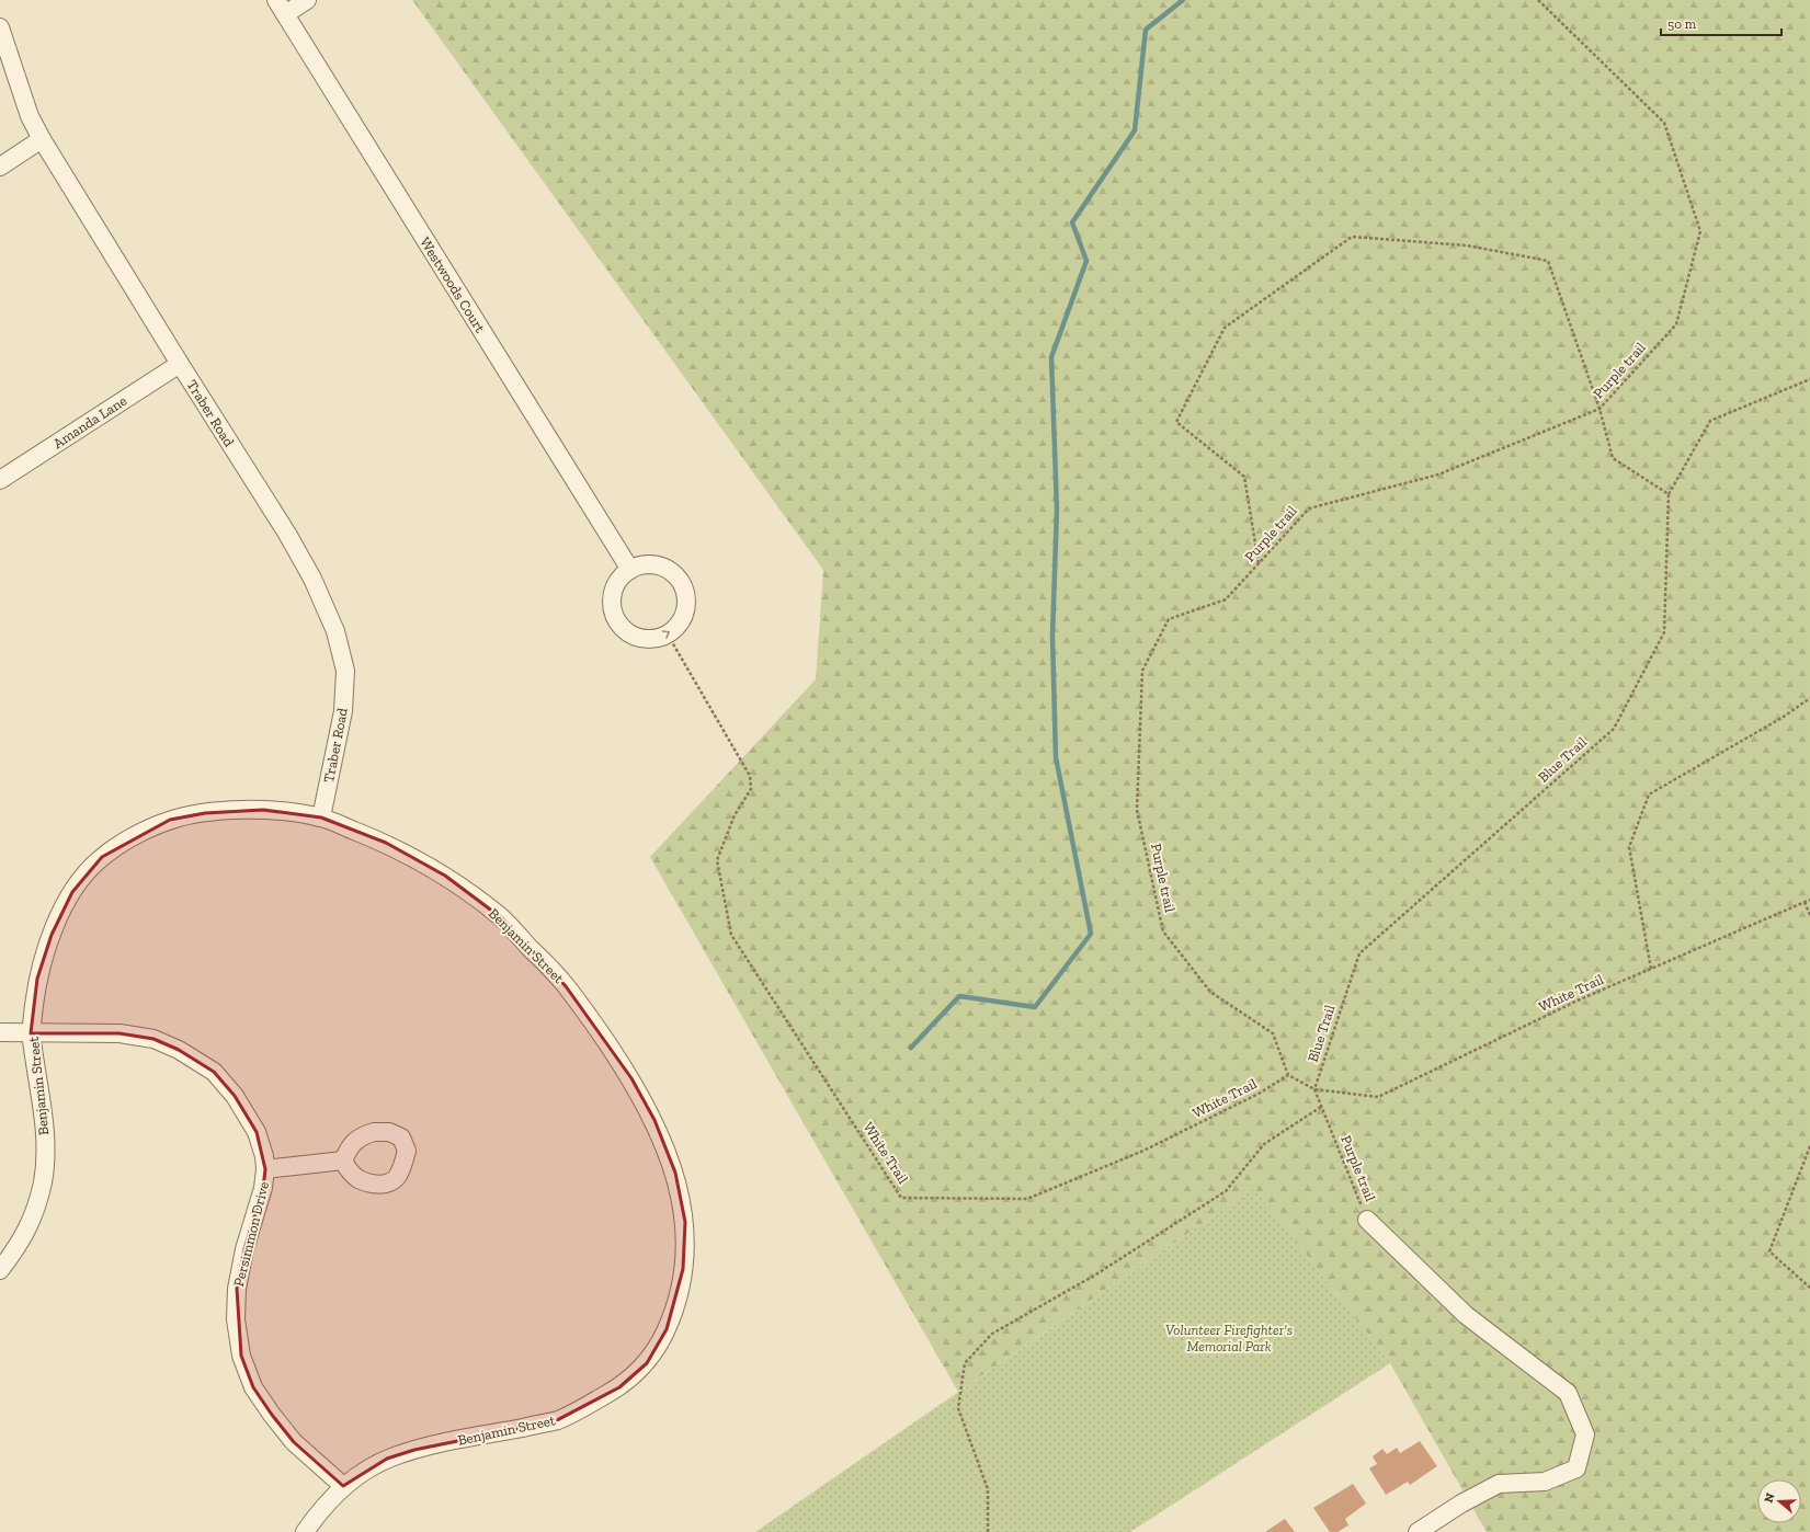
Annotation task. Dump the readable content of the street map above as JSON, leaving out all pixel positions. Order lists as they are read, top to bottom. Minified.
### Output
{"streets":{"street":["Westwoods Court","Traber Road","Amanda Lane","Benjamin Street","Persimmon Drive"],"path":["Purple trail","Blue Trail","White Trail"]},"crossings":[["Westwoods Court","White Trail"],["Purple trail","Blue Trail"],["Purple trail","White Trail"],["Traber Road","Amanda Lane"],["Traber Road","Benjamin Street"],["Blue Trail","White Trail"],["Benjamin Street","Persimmon Drive"]],"parks":["Volunteer Firefighter's Memorial Park"],"scale_bar":"50 m","north":"left"}
